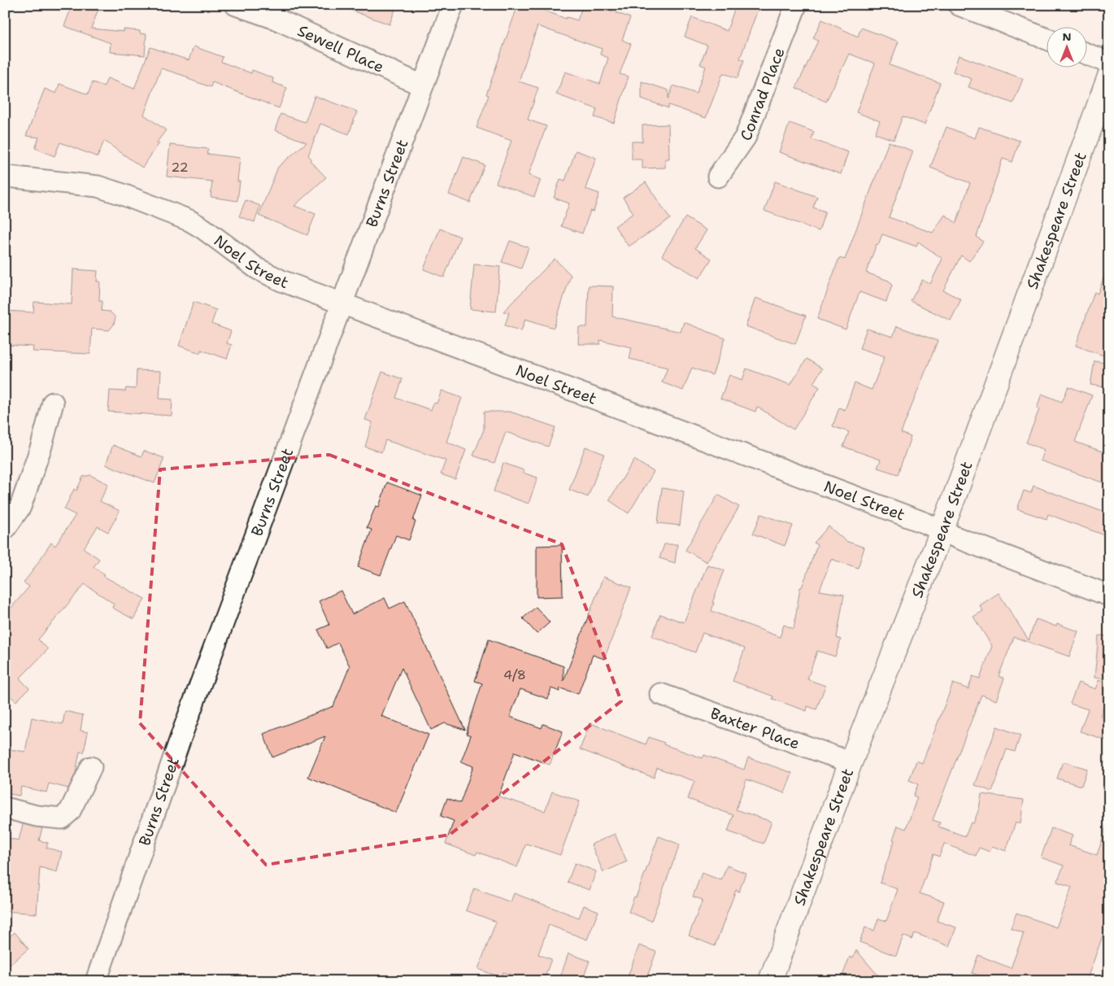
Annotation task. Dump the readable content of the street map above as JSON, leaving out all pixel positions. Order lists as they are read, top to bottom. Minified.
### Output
{"streets":{"street":["Sewell Place","Conrad Place","Burns Street","Shakespeare Street","Noel Street","Baxter Place"]},"crossings":[["Sewell Place","Burns Street"],["Burns Street","Noel Street"],["Shakespeare Street","Noel Street"],["Shakespeare Street","Baxter Place"]],"house_numbers":["22","4/8"],"north":"top"}
